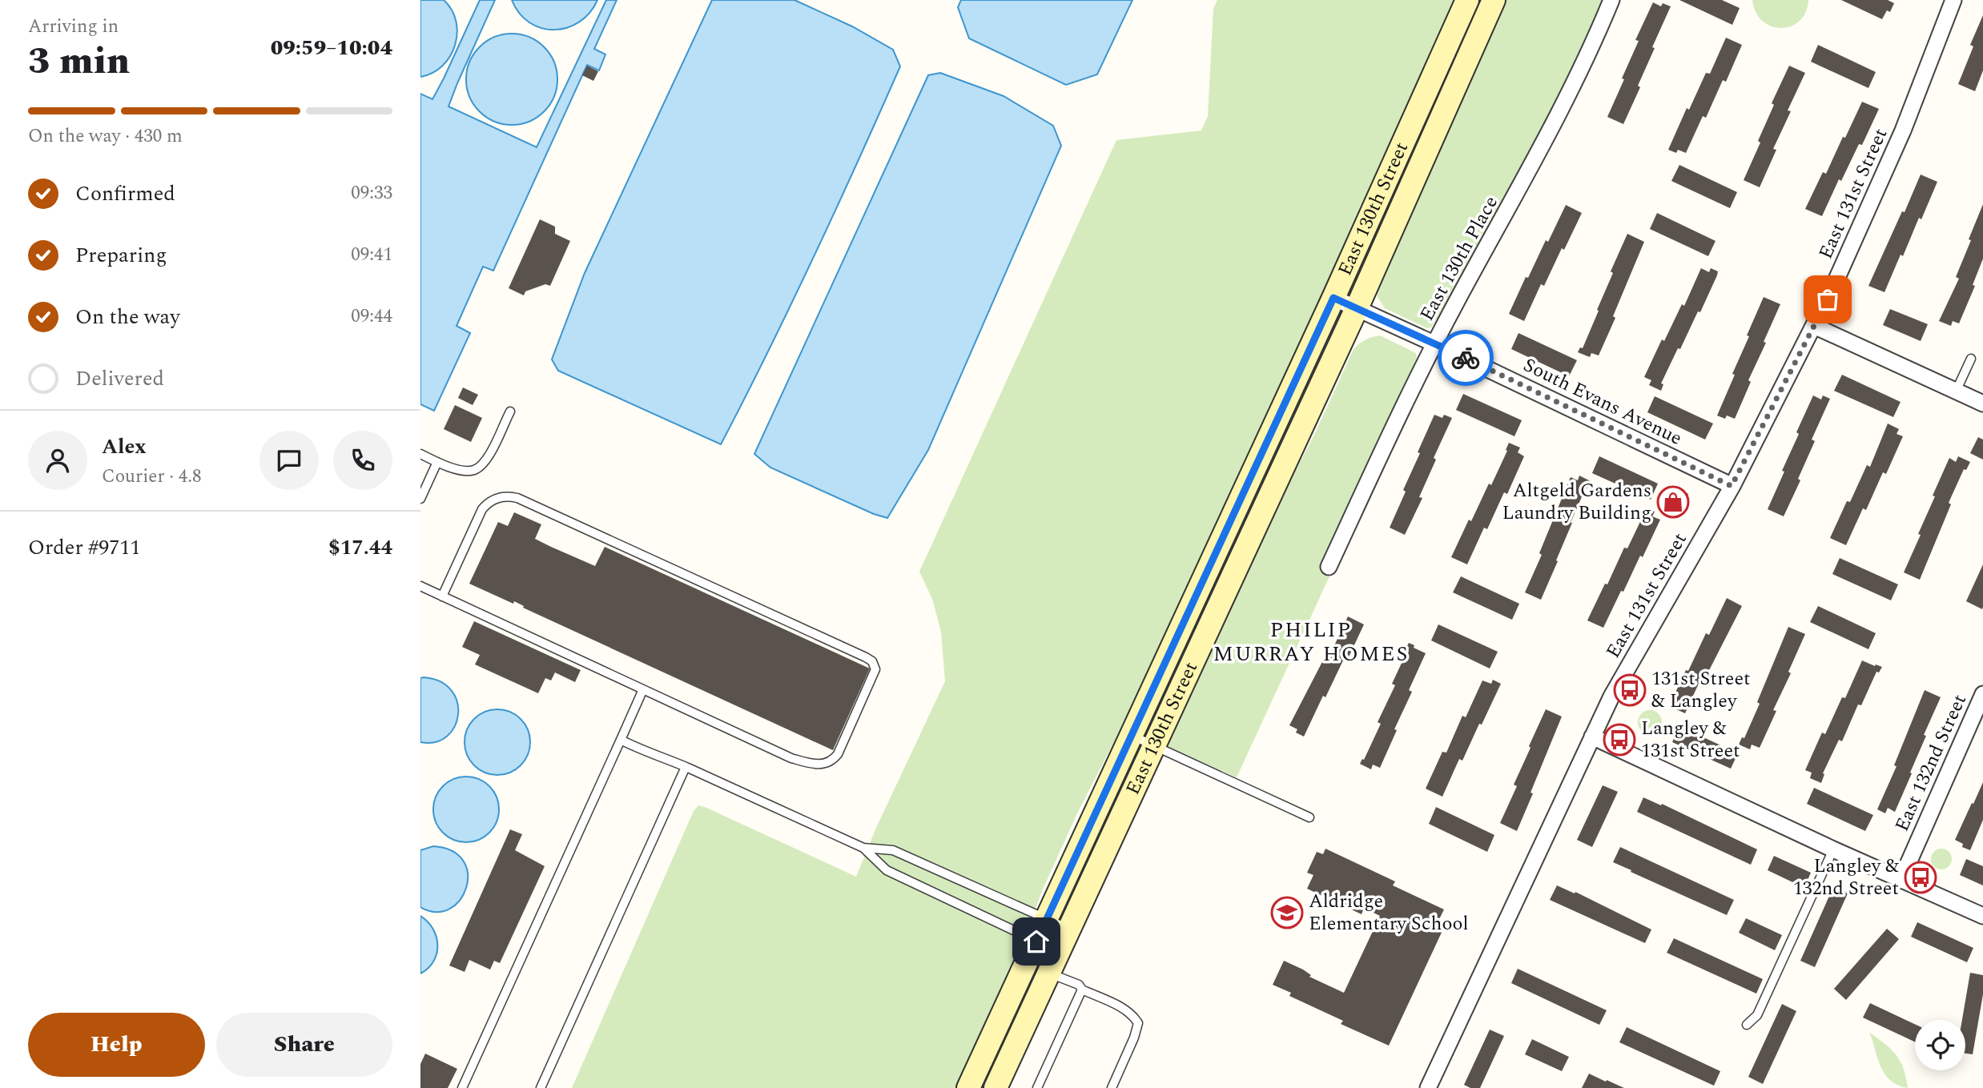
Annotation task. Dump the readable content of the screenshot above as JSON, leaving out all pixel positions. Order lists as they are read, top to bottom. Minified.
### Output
{"streets":{"main road":["East 130th Street"],"street":["East 131st Street","East 130th Place","South Evans Avenue","East 132nd Street"]},"crossings":[["East 131st Street","South Evans Avenue"],["East 130th Street","South Evans Avenue"],["East 130th Place","South Evans Avenue"]],"districts":["PHILIP MURRAY HOMES"],"places":{"shop":["Altgeld Gardens Laundry Building"],"bus stop":["131st Street & Langley","Langley & 131st Street","Langley & 132nd Street"],"school or university":["Aldridge Elementary School"]},"page":{"heading":["3 min","Arriving in","09:59–10:04"],"panel":["Alex","Courier · 4.8","Order #9711","$17.44"],"bar":"On the way · 430 m","list":[["Confirmed","09:33"],["Preparing","09:41"],["On the way","09:44"],"Delivered"],"buttons":["Help","Share"]}}
